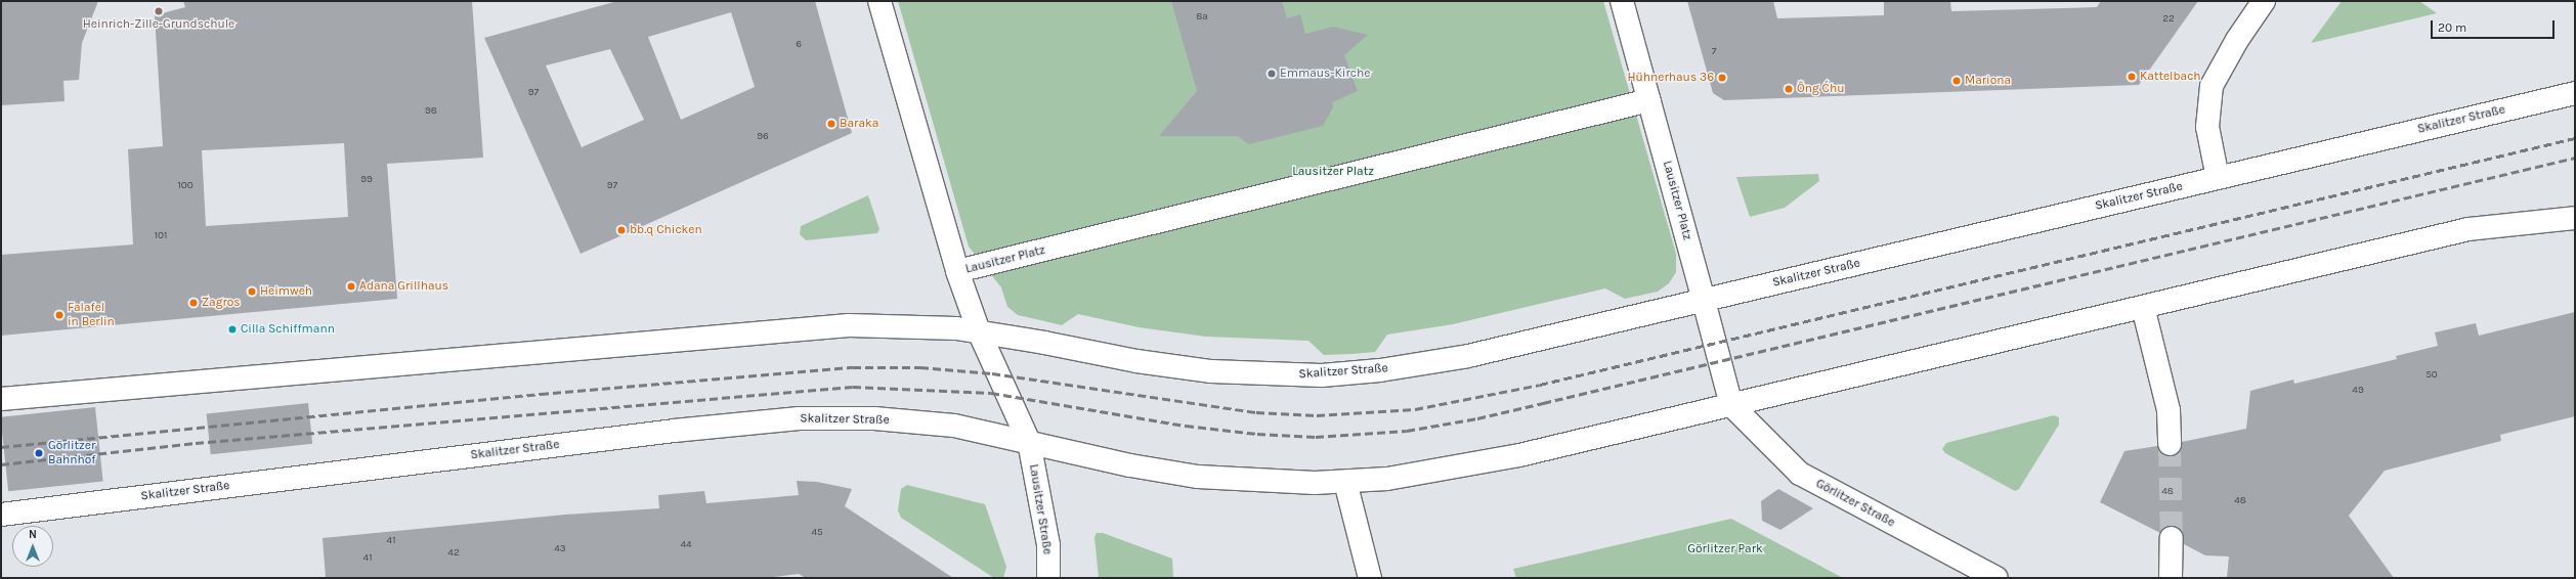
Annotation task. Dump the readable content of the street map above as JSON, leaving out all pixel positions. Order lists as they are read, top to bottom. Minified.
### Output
{"streets":{"main road":["Skalitzer Straße","Lausitzer Platz","Görlitzer Straße","Lausitzer Straße"]},"crossings":[["Skalitzer Straße","Lausitzer Platz"],["Skalitzer Straße","Görlitzer Straße"],["Skalitzer Straße","Lausitzer Straße"]],"parks":["Lausitzer Platz","Görlitzer Park"],"places":["Heinrich-Zille-Grundschule","Emmaus-Kirche","Kattelbach","Hühnerhaus 36","Mariona","Ông Ćhu","Baraka","bb.q Chicken","Adana Grillhaus","Heimweh","Zagros","Falafel in Berlin","Cilla Schiffmann","Görlitzer Bahnhof"],"house_numbers":["8a","22","6","7","97","98","96","99","100","97","101","50","49","48","48","45","41","44","43","42","41"],"scale_bar":"20 m","north":"top"}
